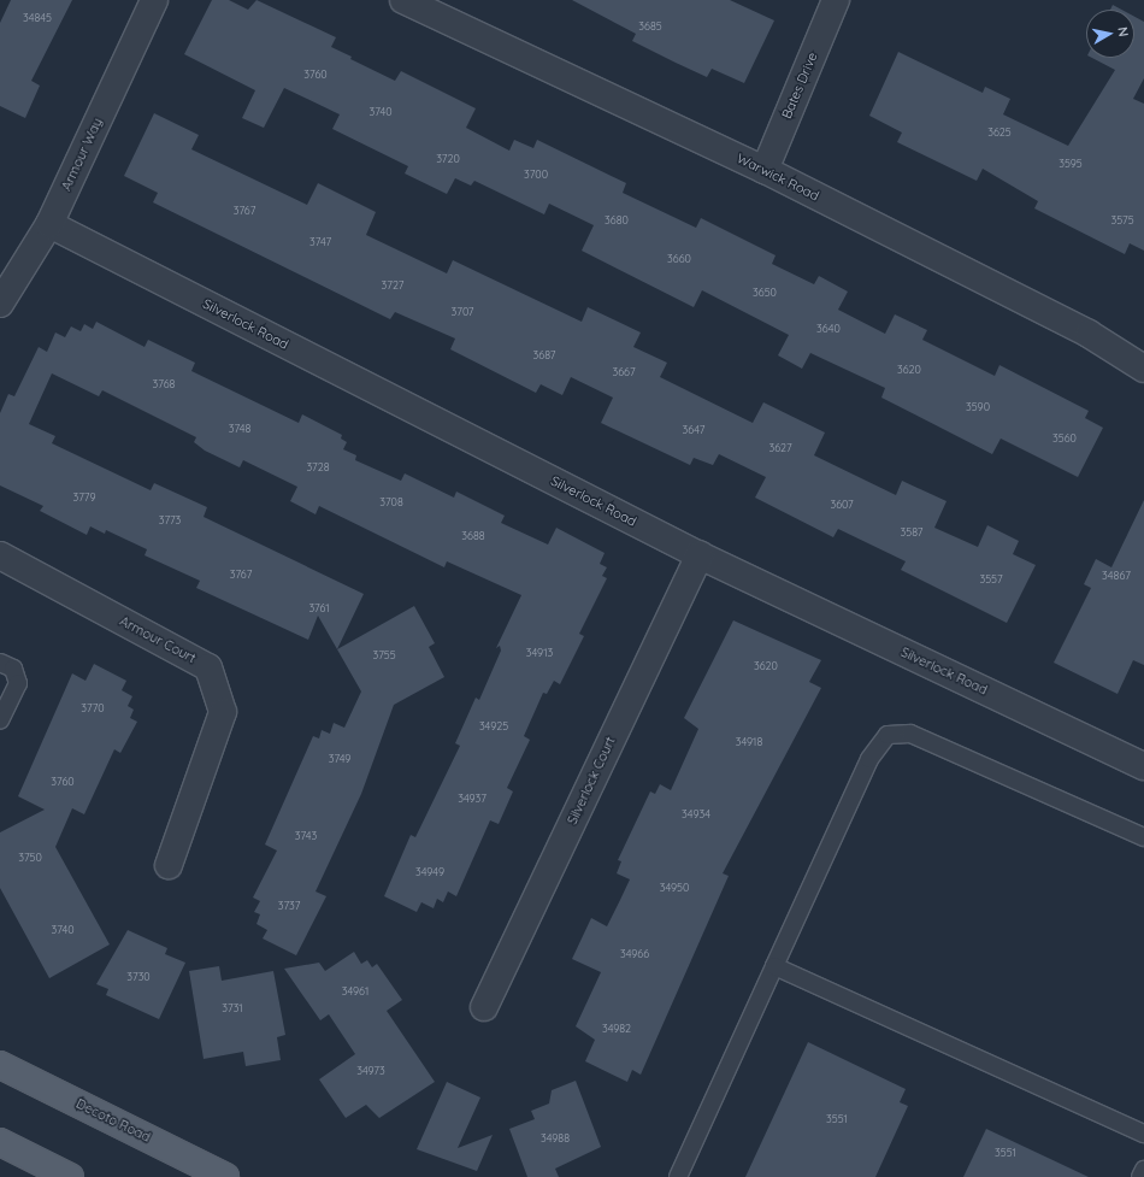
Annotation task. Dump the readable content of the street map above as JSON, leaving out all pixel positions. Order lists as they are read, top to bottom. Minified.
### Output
{"streets":{"main road":["Decoto Road"],"street":["Bates Drive","Armour Way","Warwick Road","Silverlock Road","Armour Court","Silverlock Court"]},"crossings":[["Bates Drive","Warwick Road"],["Armour Way","Silverlock Road"],["Silverlock Road","Silverlock Court"]],"house_numbers":["34845","3685","3760","3740","3625","3720","3595","3700","3767","3680","3575","3747","3660","3727","3650","3707","3640","3687","3620","3667","3768","3590","3748","3647","3560","3627","3728","3779","3708","3607","3773","3587","3688","3767","34867","3557","3761","34913","3755","3620","3770","34925","34918","3749","3760","34937","34934","3743","3750","34949","34950","3737","3740","34966","3730","34961","3731","34982","34973","3551","34988","3551"],"north":"right"}
